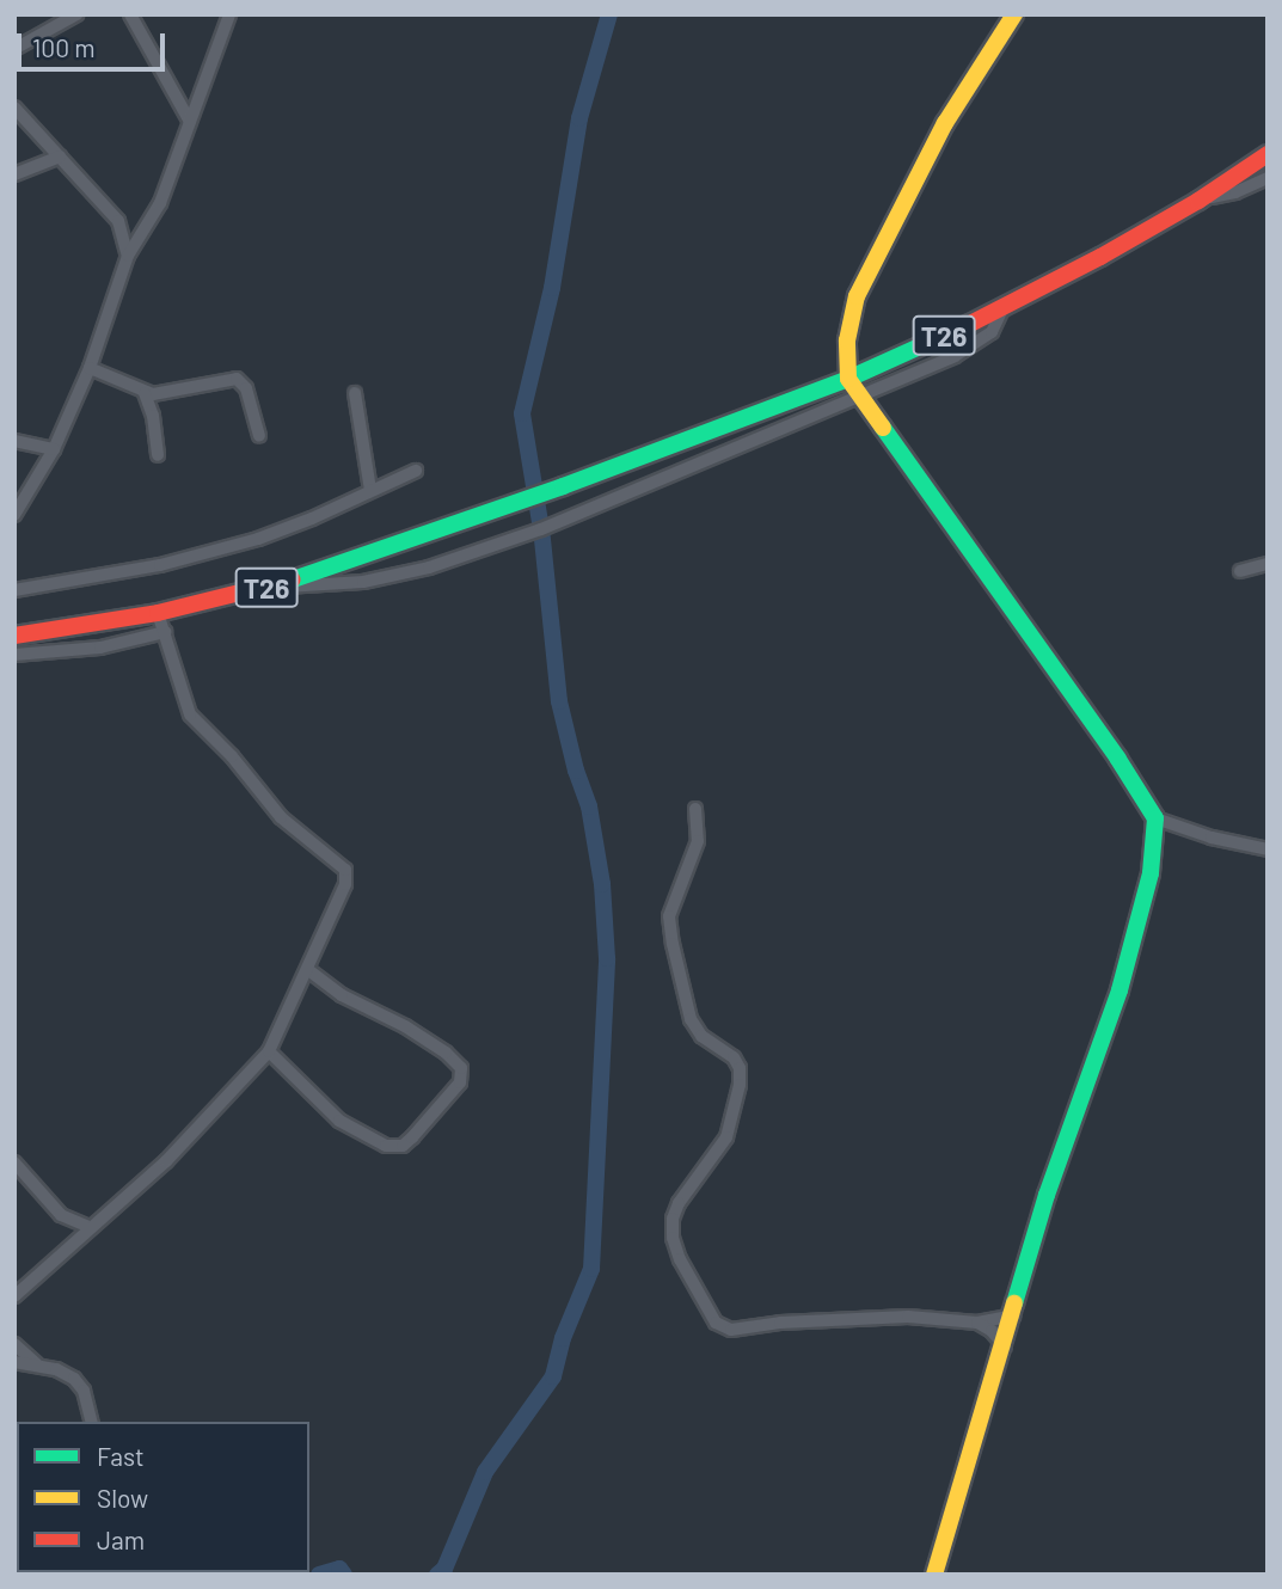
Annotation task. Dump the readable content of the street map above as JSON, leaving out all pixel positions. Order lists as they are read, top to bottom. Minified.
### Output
{"streets":{"main road":["T26"]},"legend":["Fast","Slow","Jam"],"scale_bar":"100 m"}
